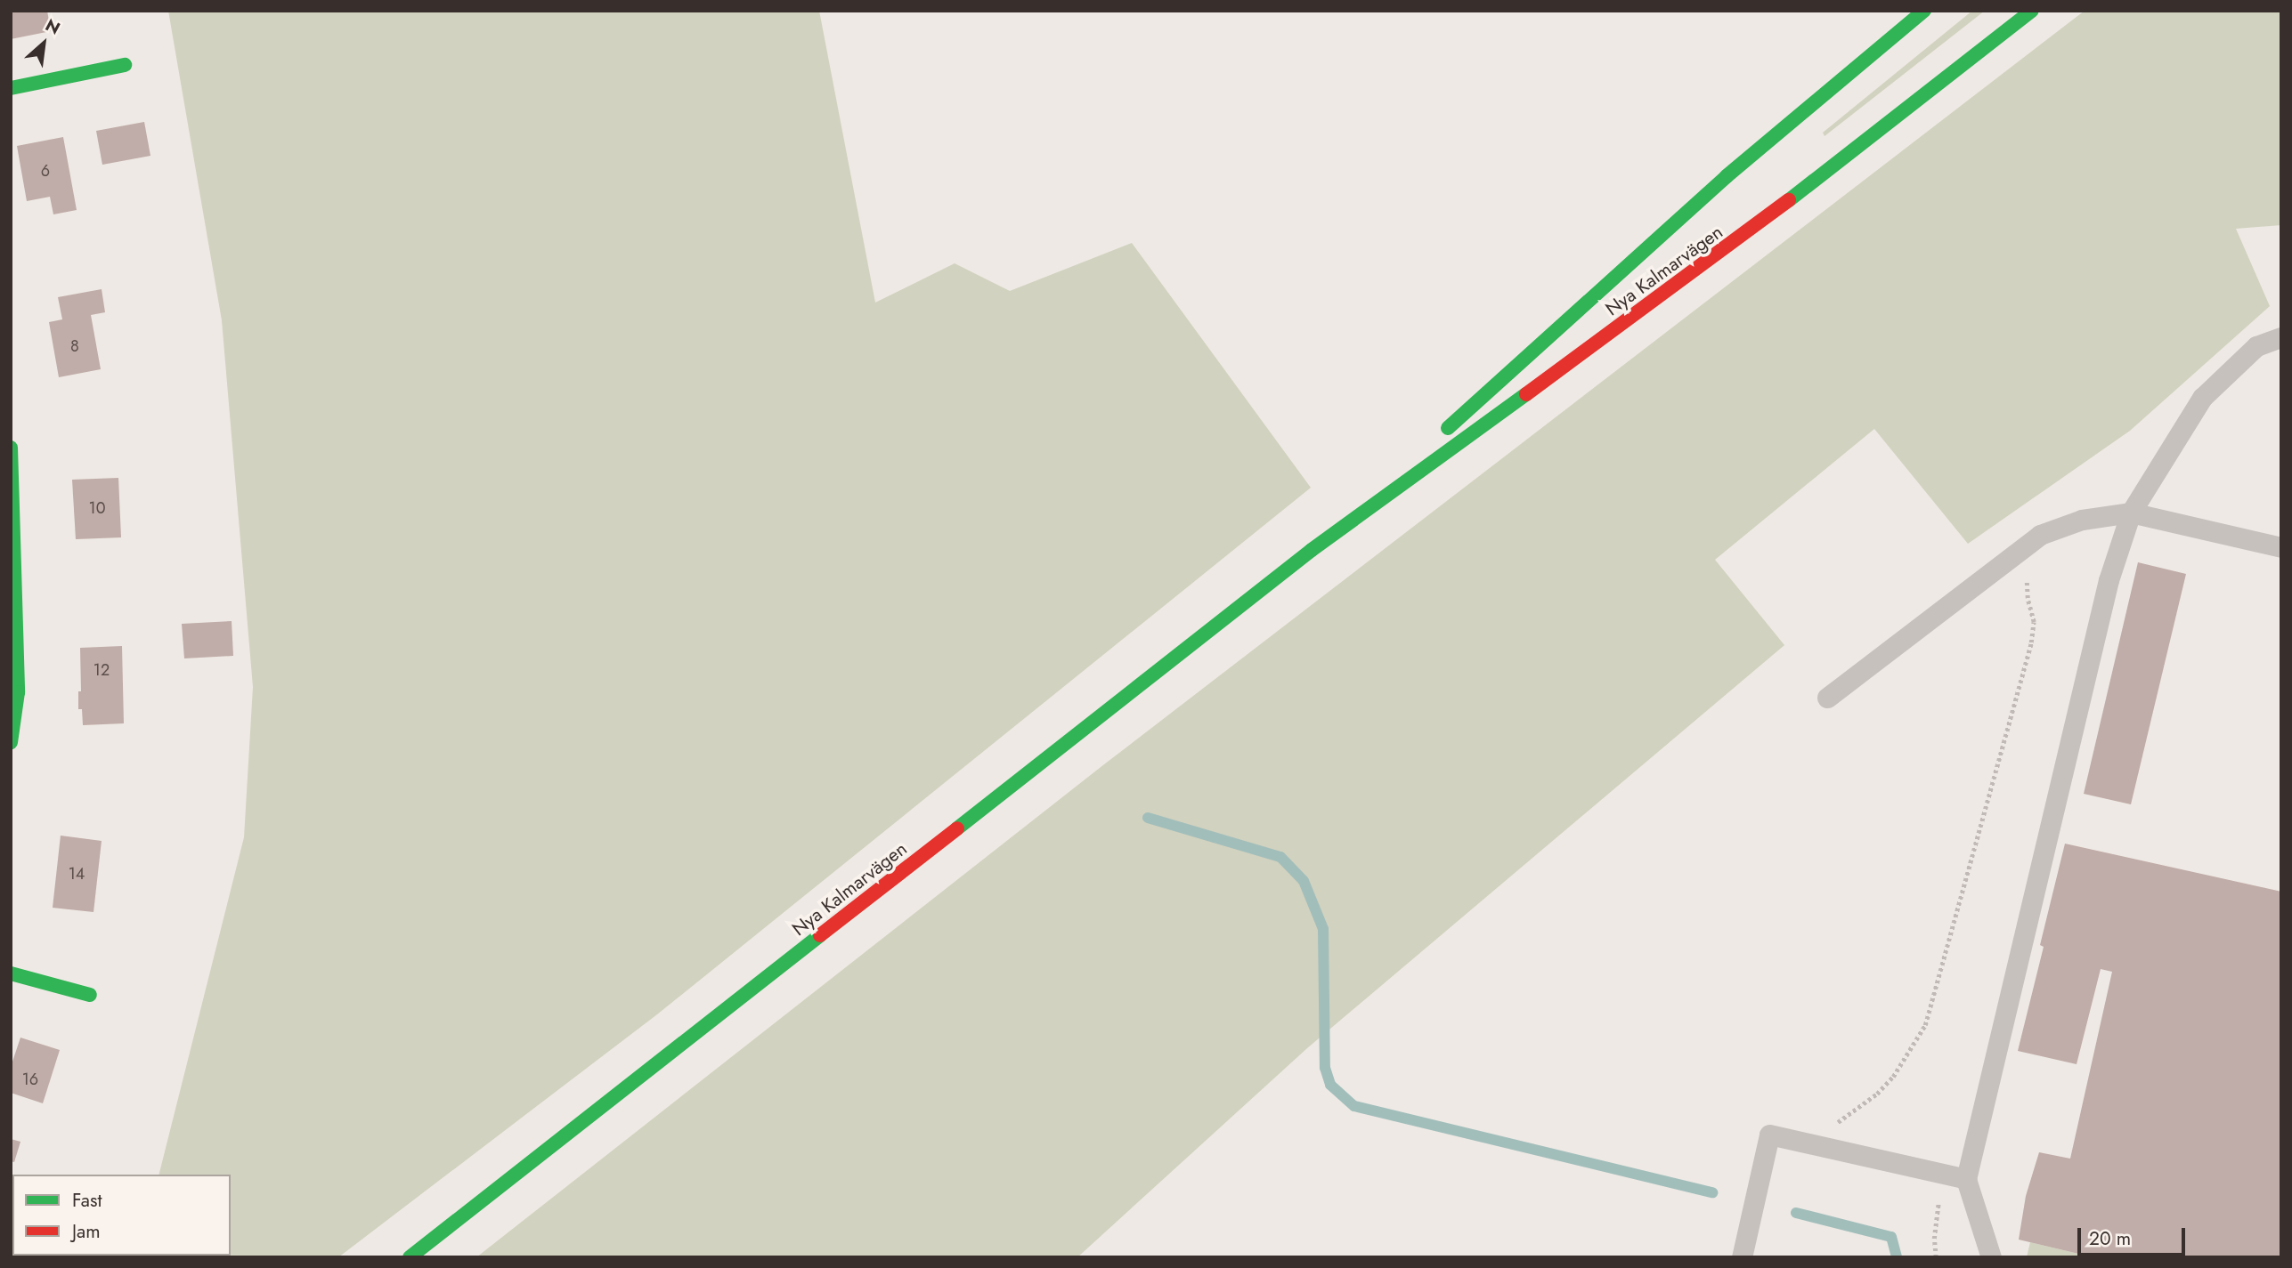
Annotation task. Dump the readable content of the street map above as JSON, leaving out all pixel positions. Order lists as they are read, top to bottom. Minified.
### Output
{"streets":{"main road":["Nya Kalmarvägen"]},"house_numbers":["6","8","10","12","14","16"],"legend":["Fast","Jam"],"scale_bar":"20 m","north":"top right"}
